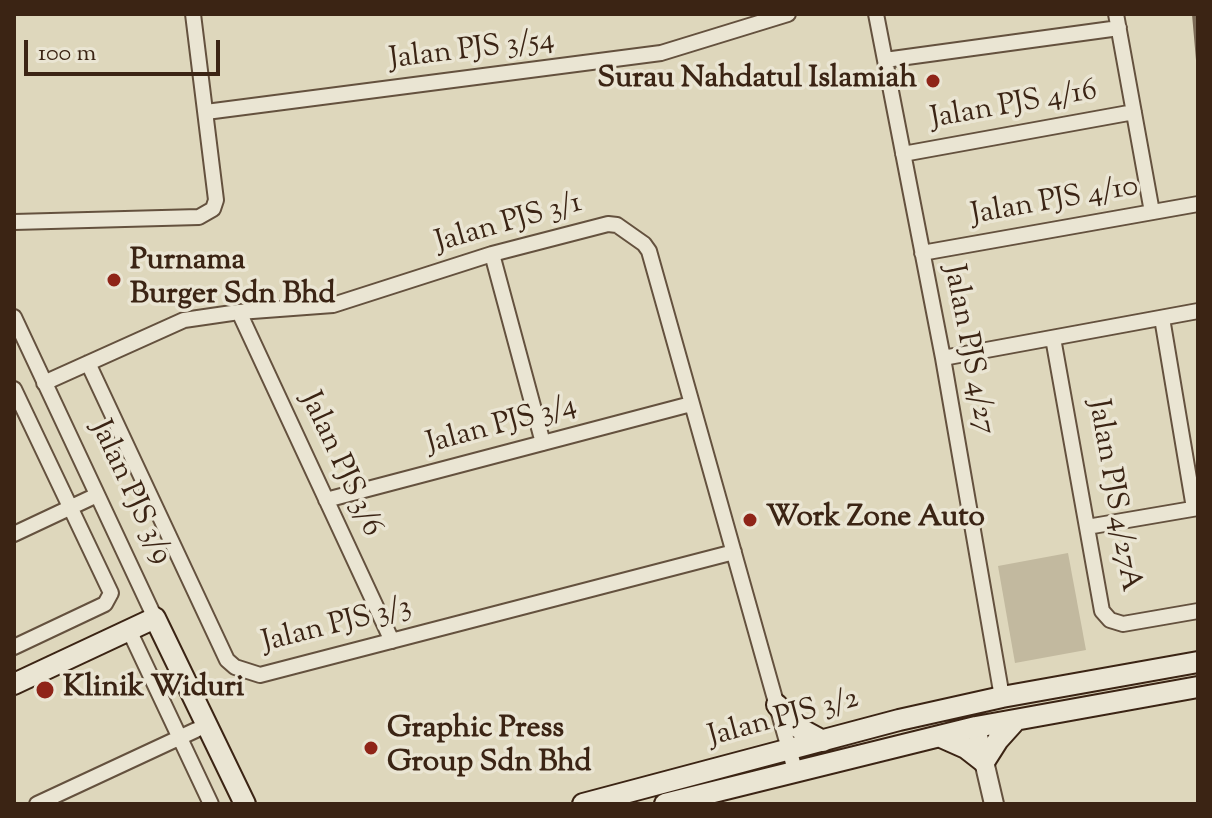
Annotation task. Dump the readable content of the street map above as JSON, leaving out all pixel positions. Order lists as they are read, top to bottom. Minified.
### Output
{"streets":{"main road":["Jalan PJS 3/9","Jalan PJS 3/2"],"street":["Jalan PJS 3/54","Jalan PJS 4/16","Jalan PJS 4/10","Jalan PJS 3/1","Jalan PJS 4/27","Jalan PJS 3/4","Jalan PJS 3/6","Jalan PJS 4/27A","Jalan PJS 3/3"]},"crossings":[["Jalan PJS 4/16","Jalan PJS 4/27"],["Jalan PJS 4/10","Jalan PJS 4/27"],["Jalan PJS 3/1","Jalan PJS 3/4"],["Jalan PJS 3/1","Jalan PJS 3/6"],["Jalan PJS 3/1","Jalan PJS 3/9"],["Jalan PJS 3/1","Jalan PJS 3/3"],["Jalan PJS 3/1","Jalan PJS 3/2"],["Jalan PJS 4/27","Jalan PJS 3/2"],["Jalan PJS 3/4","Jalan PJS 3/6"],["Jalan PJS 3/6","Jalan PJS 3/3"]],"places":["Surau Nahdatul Islamiah","Purnama Burger Sdn Bhd","Work Zone Auto","Klinik Widuri","Graphic Press Group Sdn Bhd"],"scale_bar":"100 m"}
